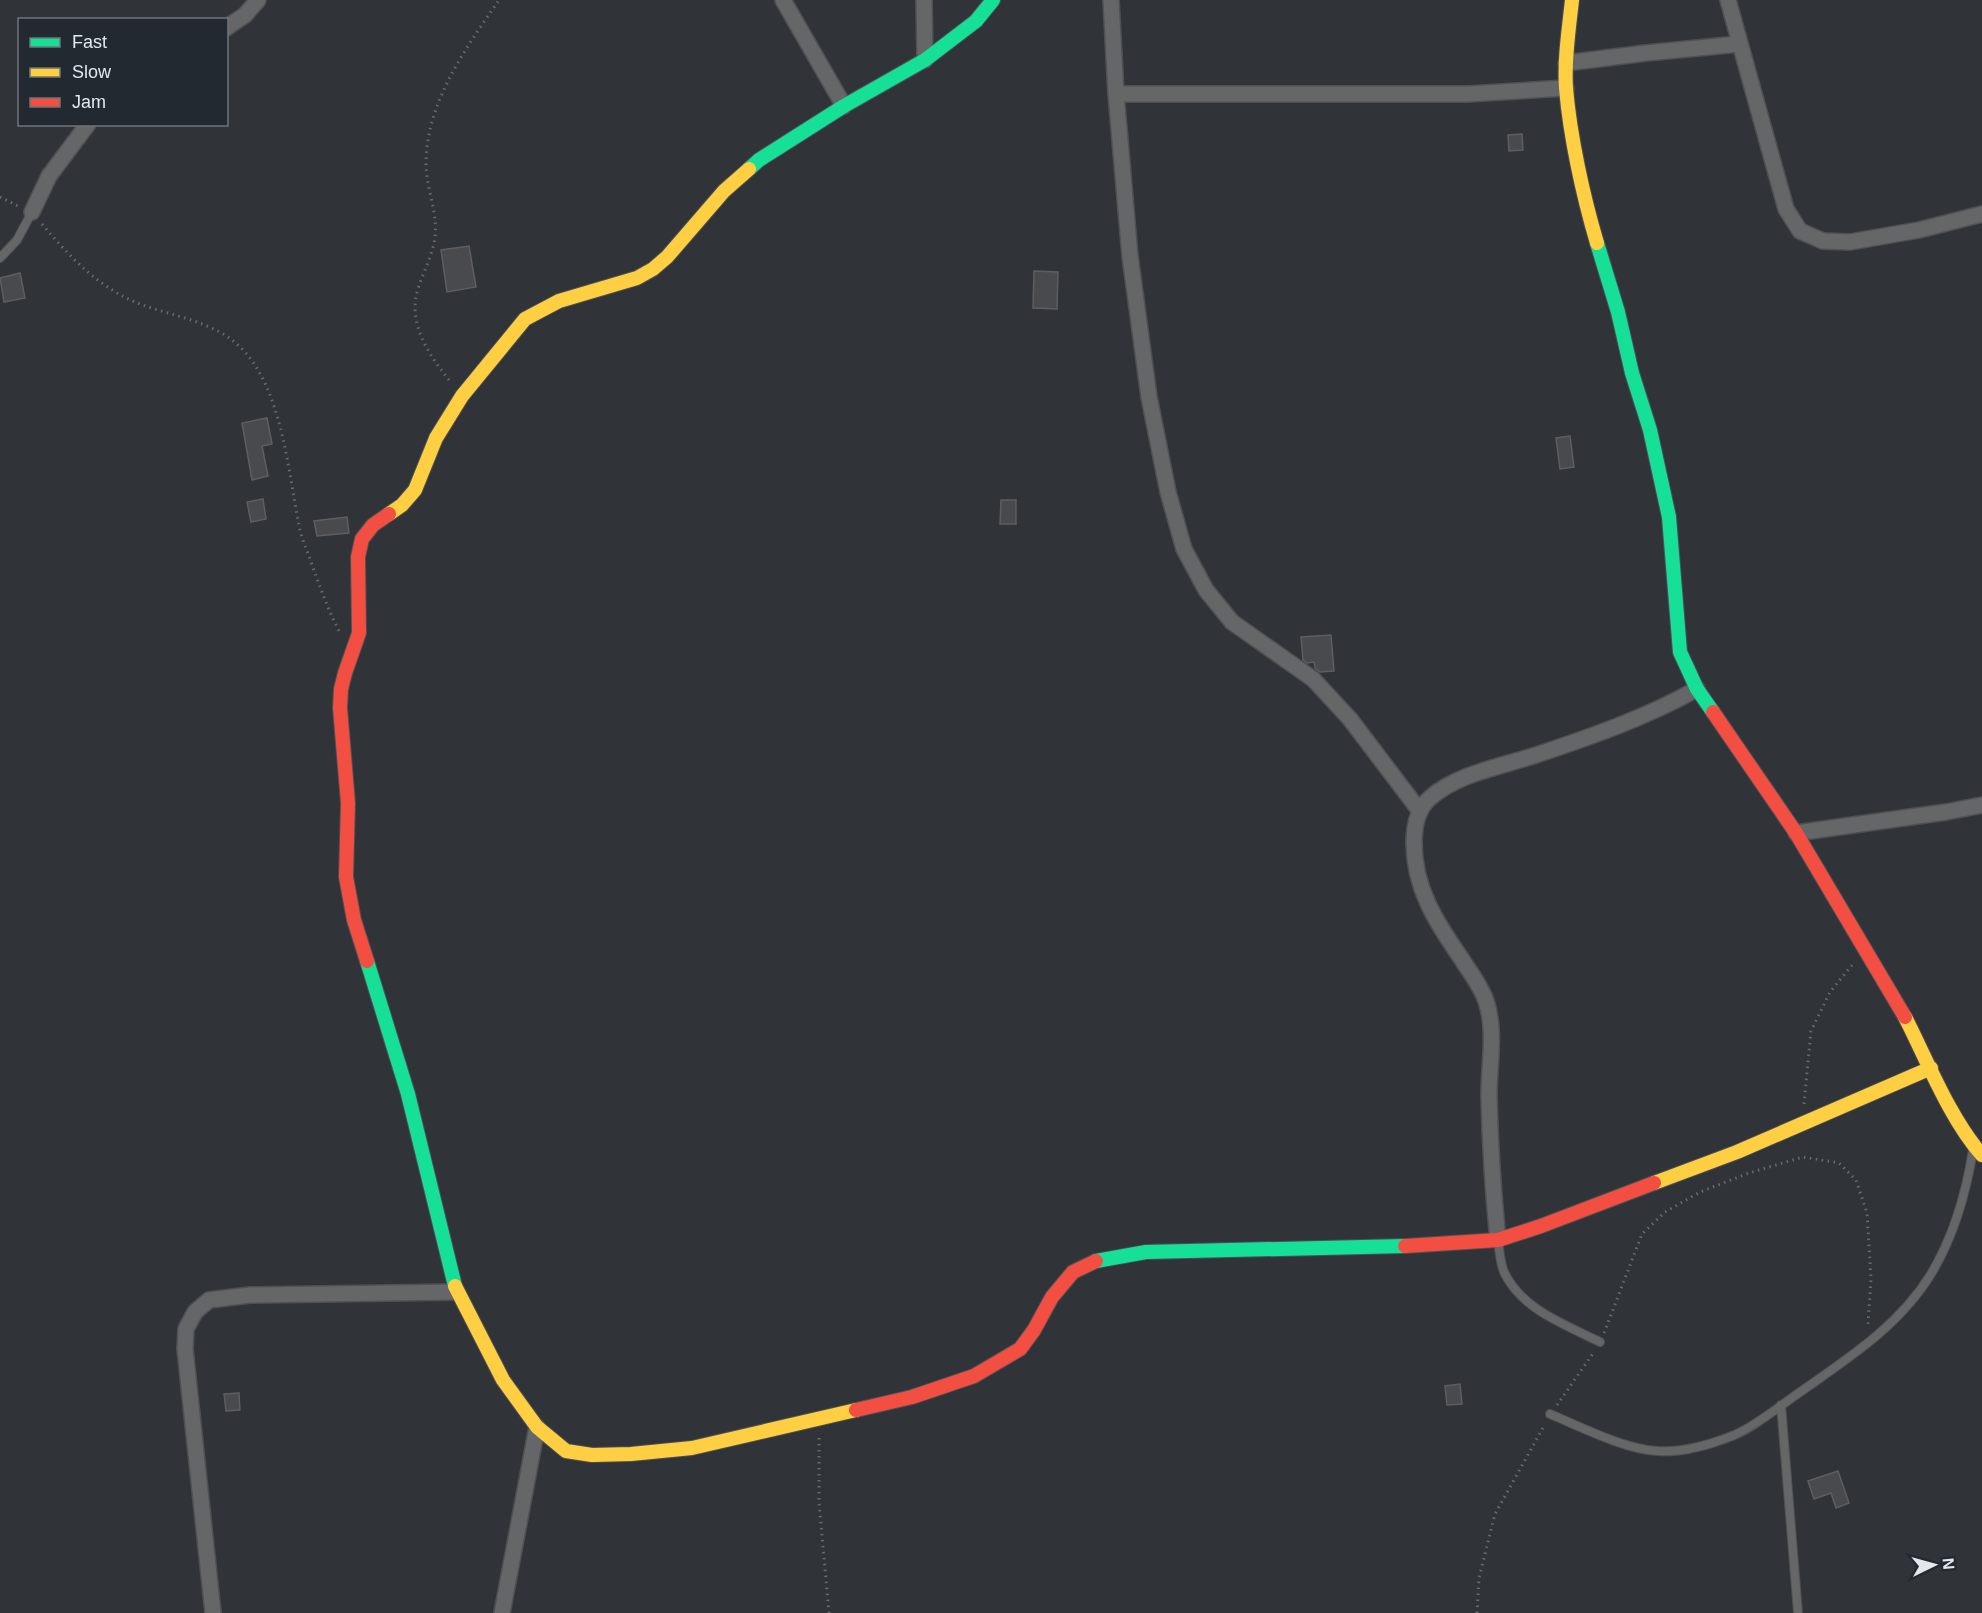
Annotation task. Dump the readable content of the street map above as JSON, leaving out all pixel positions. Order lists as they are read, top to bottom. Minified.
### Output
{"legend":["Fast","Slow","Jam"],"north":"right"}
